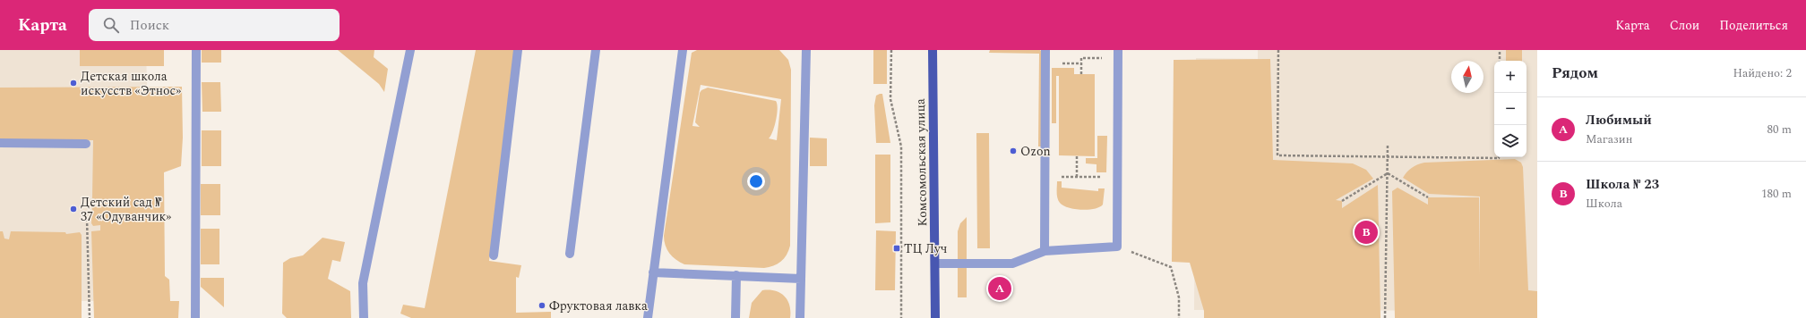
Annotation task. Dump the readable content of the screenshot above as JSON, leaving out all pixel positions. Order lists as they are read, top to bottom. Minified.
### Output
{"streets":{"main road":["Комсомольская улица"]},"places":{"other":["Детская школа искусств «Этнос»","Ozon","Детский сад № 37 «Одуванчик»","Фруктовая лавка"],"transit":["ТЦ Луч"]},"north":"top","page":{"header":"Карта","search":"Поиск","nav":["Карта","Слои","Поделиться"],"heading":["Рядом","Найдено: 2"],"map_buttons":["+","−"],"list":[{"mark":"A","name":"Любимый","note":"Магазин","value":"80 m"},{"mark":"B","name":"Школа № 23","note":"Школа","value":"180 m"}],"pins":["B","A"]}}
